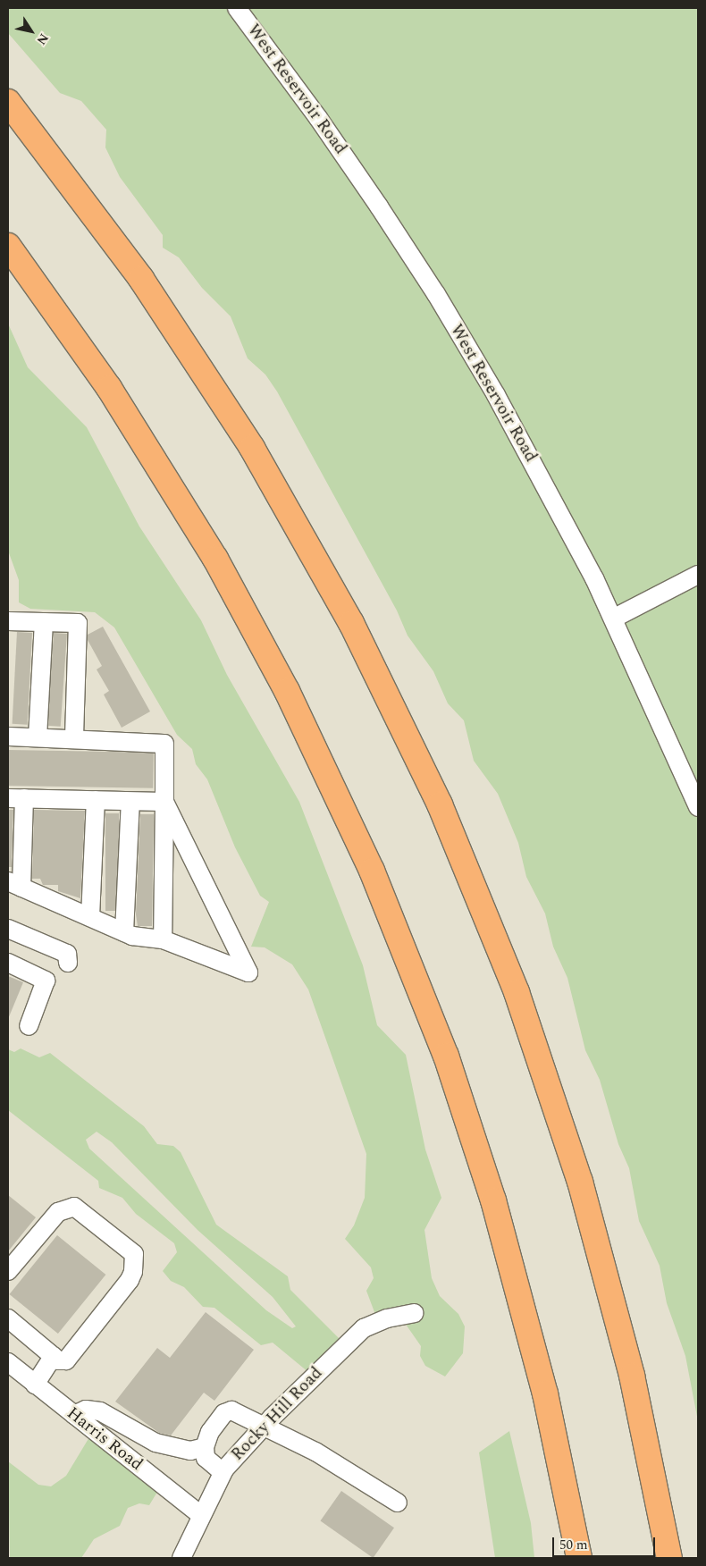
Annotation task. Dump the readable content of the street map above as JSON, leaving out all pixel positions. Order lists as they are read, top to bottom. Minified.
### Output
{"streets":{"street":["West Reservoir Road","Rocky Hill Road","Harris Road"]},"crossings":[["Rocky Hill Road","Harris Road"]],"scale_bar":"50 m","north":"bottom right"}
